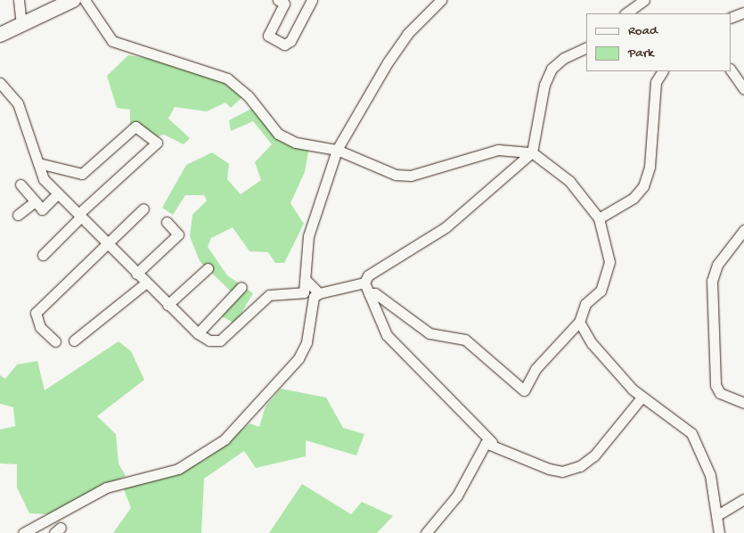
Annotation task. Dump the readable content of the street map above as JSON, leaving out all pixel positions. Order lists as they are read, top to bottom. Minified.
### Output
{"legend":["Road","Park"]}
